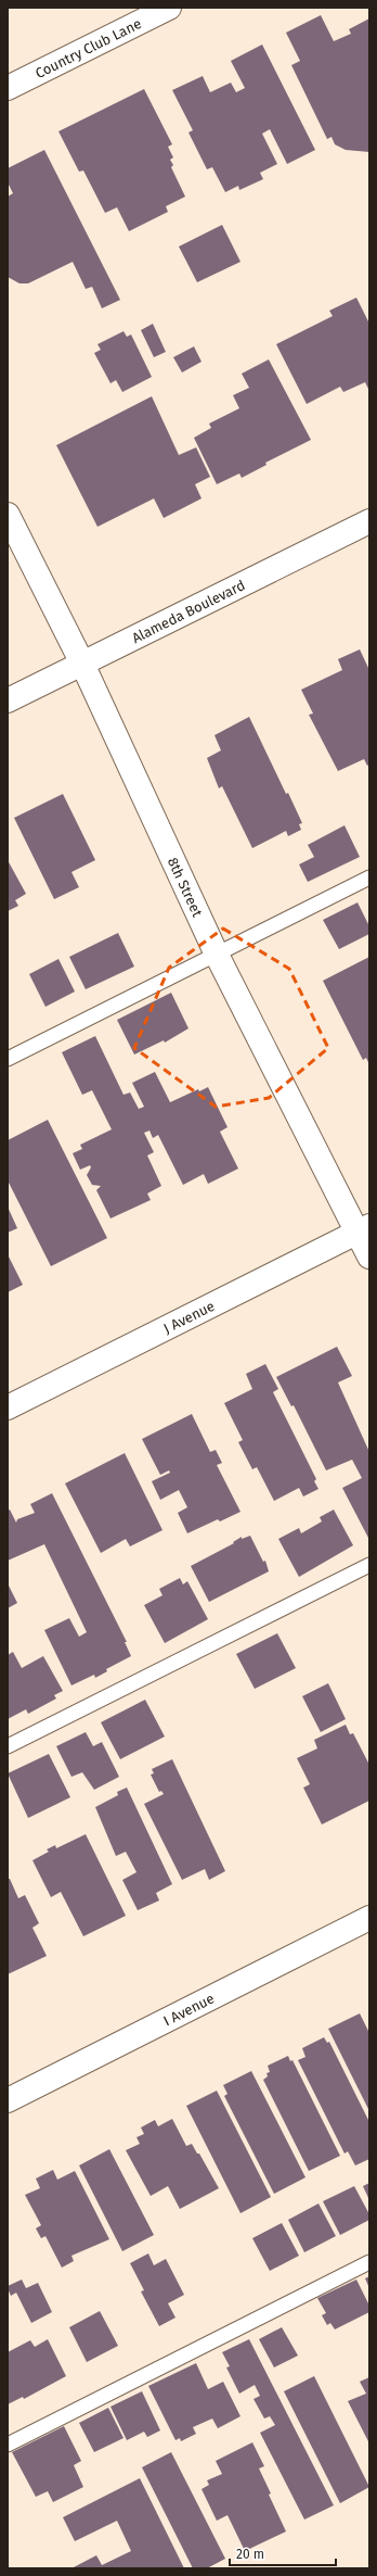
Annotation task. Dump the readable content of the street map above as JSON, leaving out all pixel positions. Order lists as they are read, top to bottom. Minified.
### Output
{"streets":{"street":["Country Club Lane","Alameda Boulevard","8th Street","J Avenue","I Avenue"]},"crossings":[["Alameda Boulevard","8th Street"],["8th Street","J Avenue"]],"scale_bar":"20 m"}
